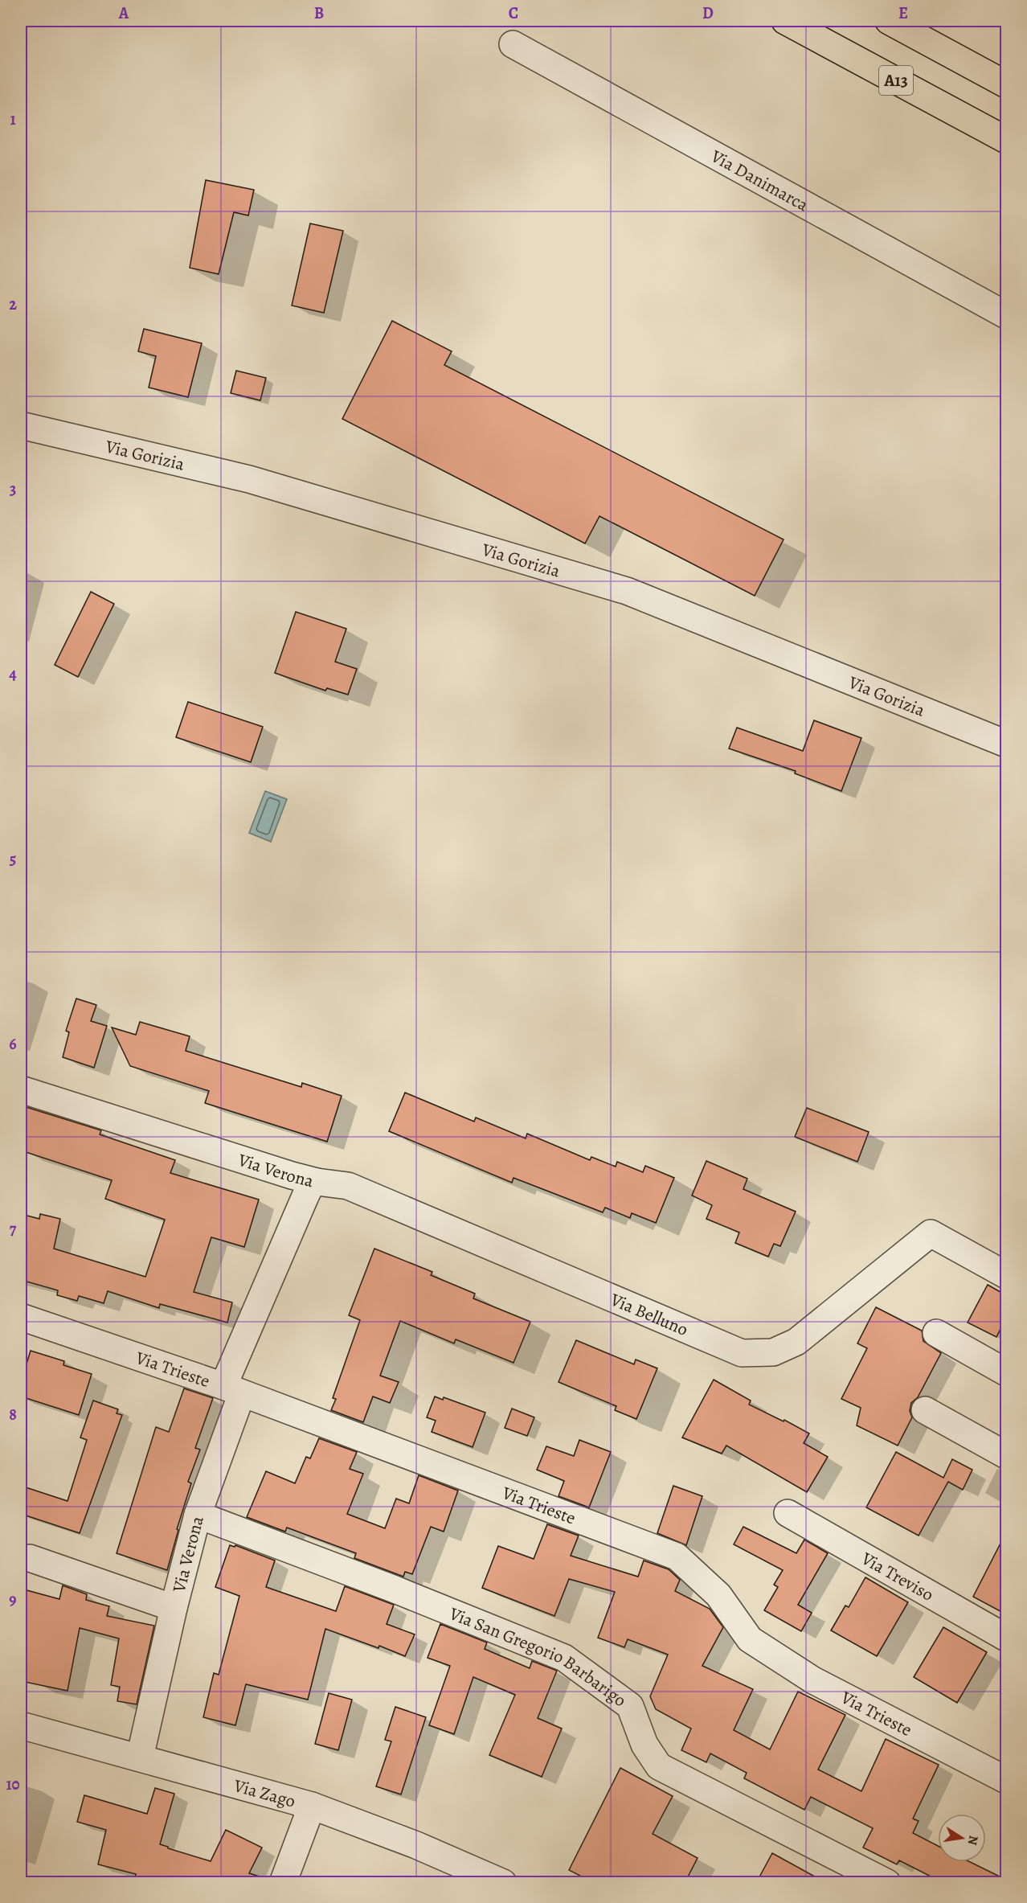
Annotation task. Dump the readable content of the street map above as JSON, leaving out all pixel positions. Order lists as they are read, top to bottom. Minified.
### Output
{"streets":{"highway":["A13"],"street":["Via Danimarca","Via Gorizia","Via Verona","Via Belluno","Via Trieste","Via Treviso","Via San Gregorio Barbarigo","Via Zago"]},"crossings":[["Via Verona","Via Belluno"],["Via Verona","Via Trieste"],["Via Verona","Via San Gregorio Barbarigo"],["Via Verona","Via Zago"]],"north":"right","grid":{"columns":["A","B","C","D","E"],"rows":["1","2","3","4","5","6","7","8","9","10"]}}
